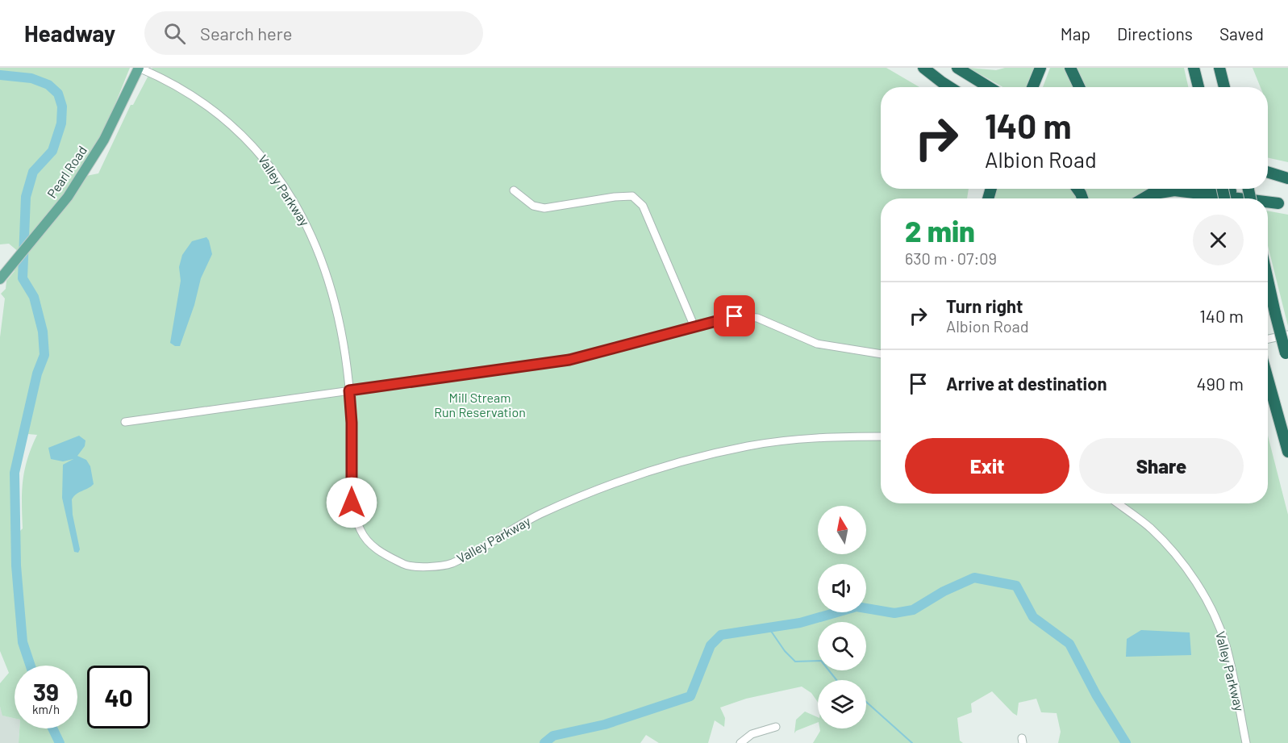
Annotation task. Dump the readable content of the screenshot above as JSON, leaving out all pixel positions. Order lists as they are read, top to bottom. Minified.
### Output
{"streets":{"main road":["Pearl Road"],"street":["Valley Parkway"]},"crossings":[["Pearl Road","Valley Parkway"]],"parks":["Mill Stream Run Reservation"],"north":"top","page":{"header":"Headway","search":"Search here","nav":["Map","Directions","Saved"],"turn":["140 m","Albion Road"],"heading":["2 min","630 m · 07:09"],"list":[{"name":"Turn right","note":"Albion Road","value":"140 m"},{"name":"Arrive at destination","value":"490 m"}],"buttons":["Exit","Share"],"speed":"39 km/h","limit":"40"}}
